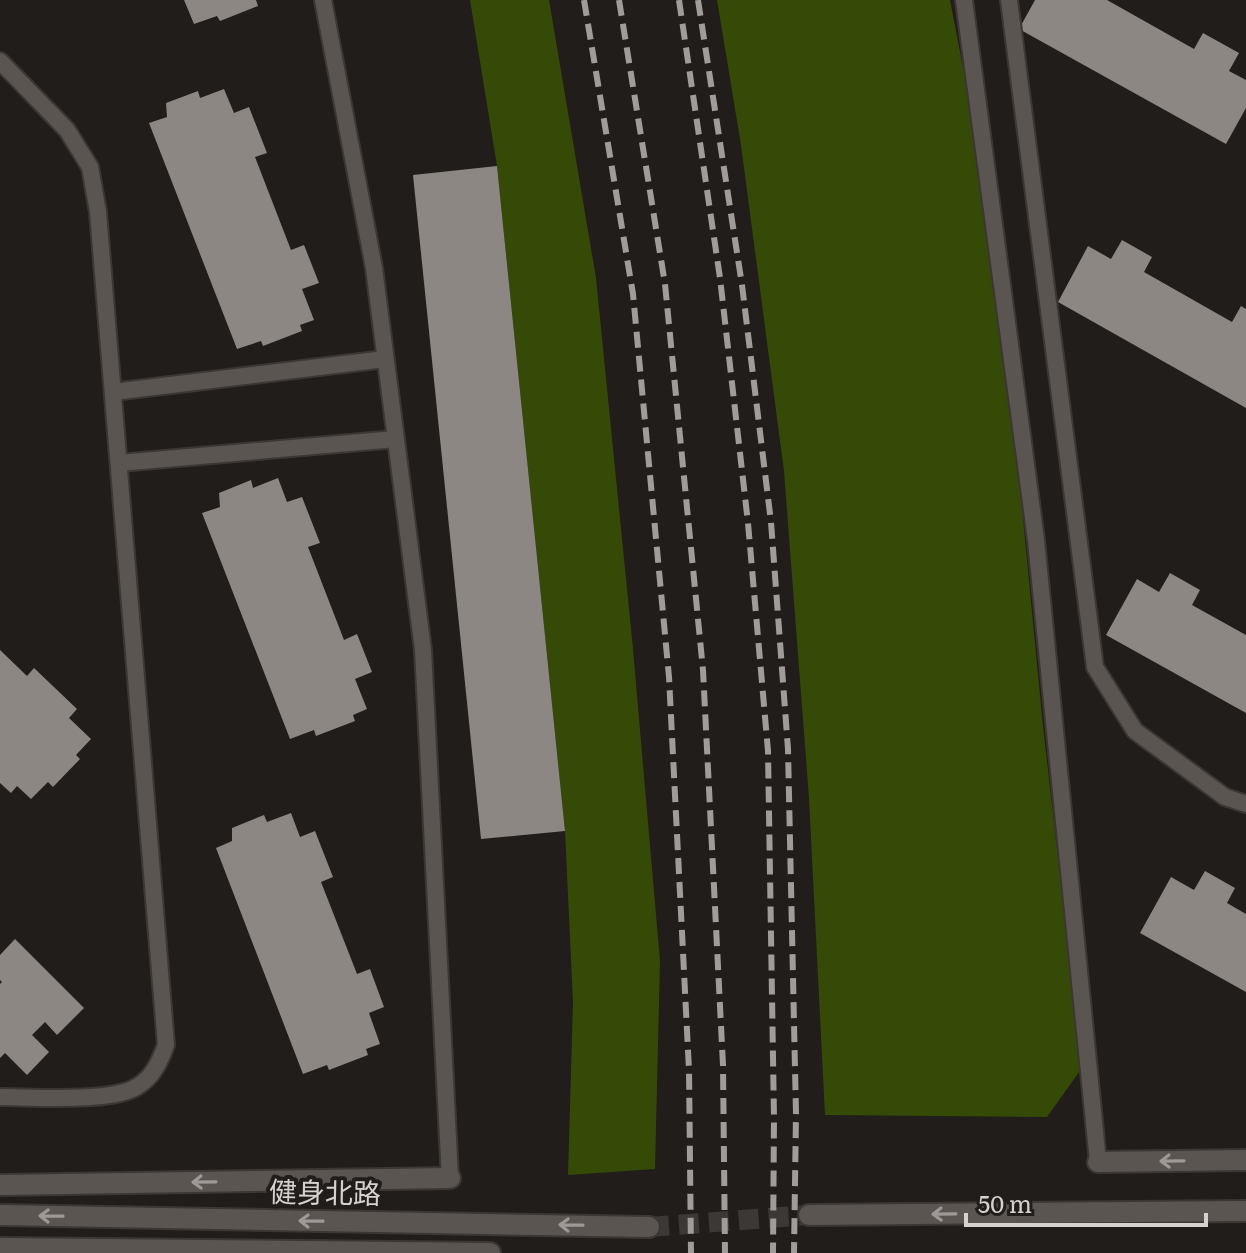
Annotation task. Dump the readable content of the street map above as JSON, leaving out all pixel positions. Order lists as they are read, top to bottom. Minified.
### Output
{"streets":{"main road":["健身北路"]},"scale_bar":"50 m"}
